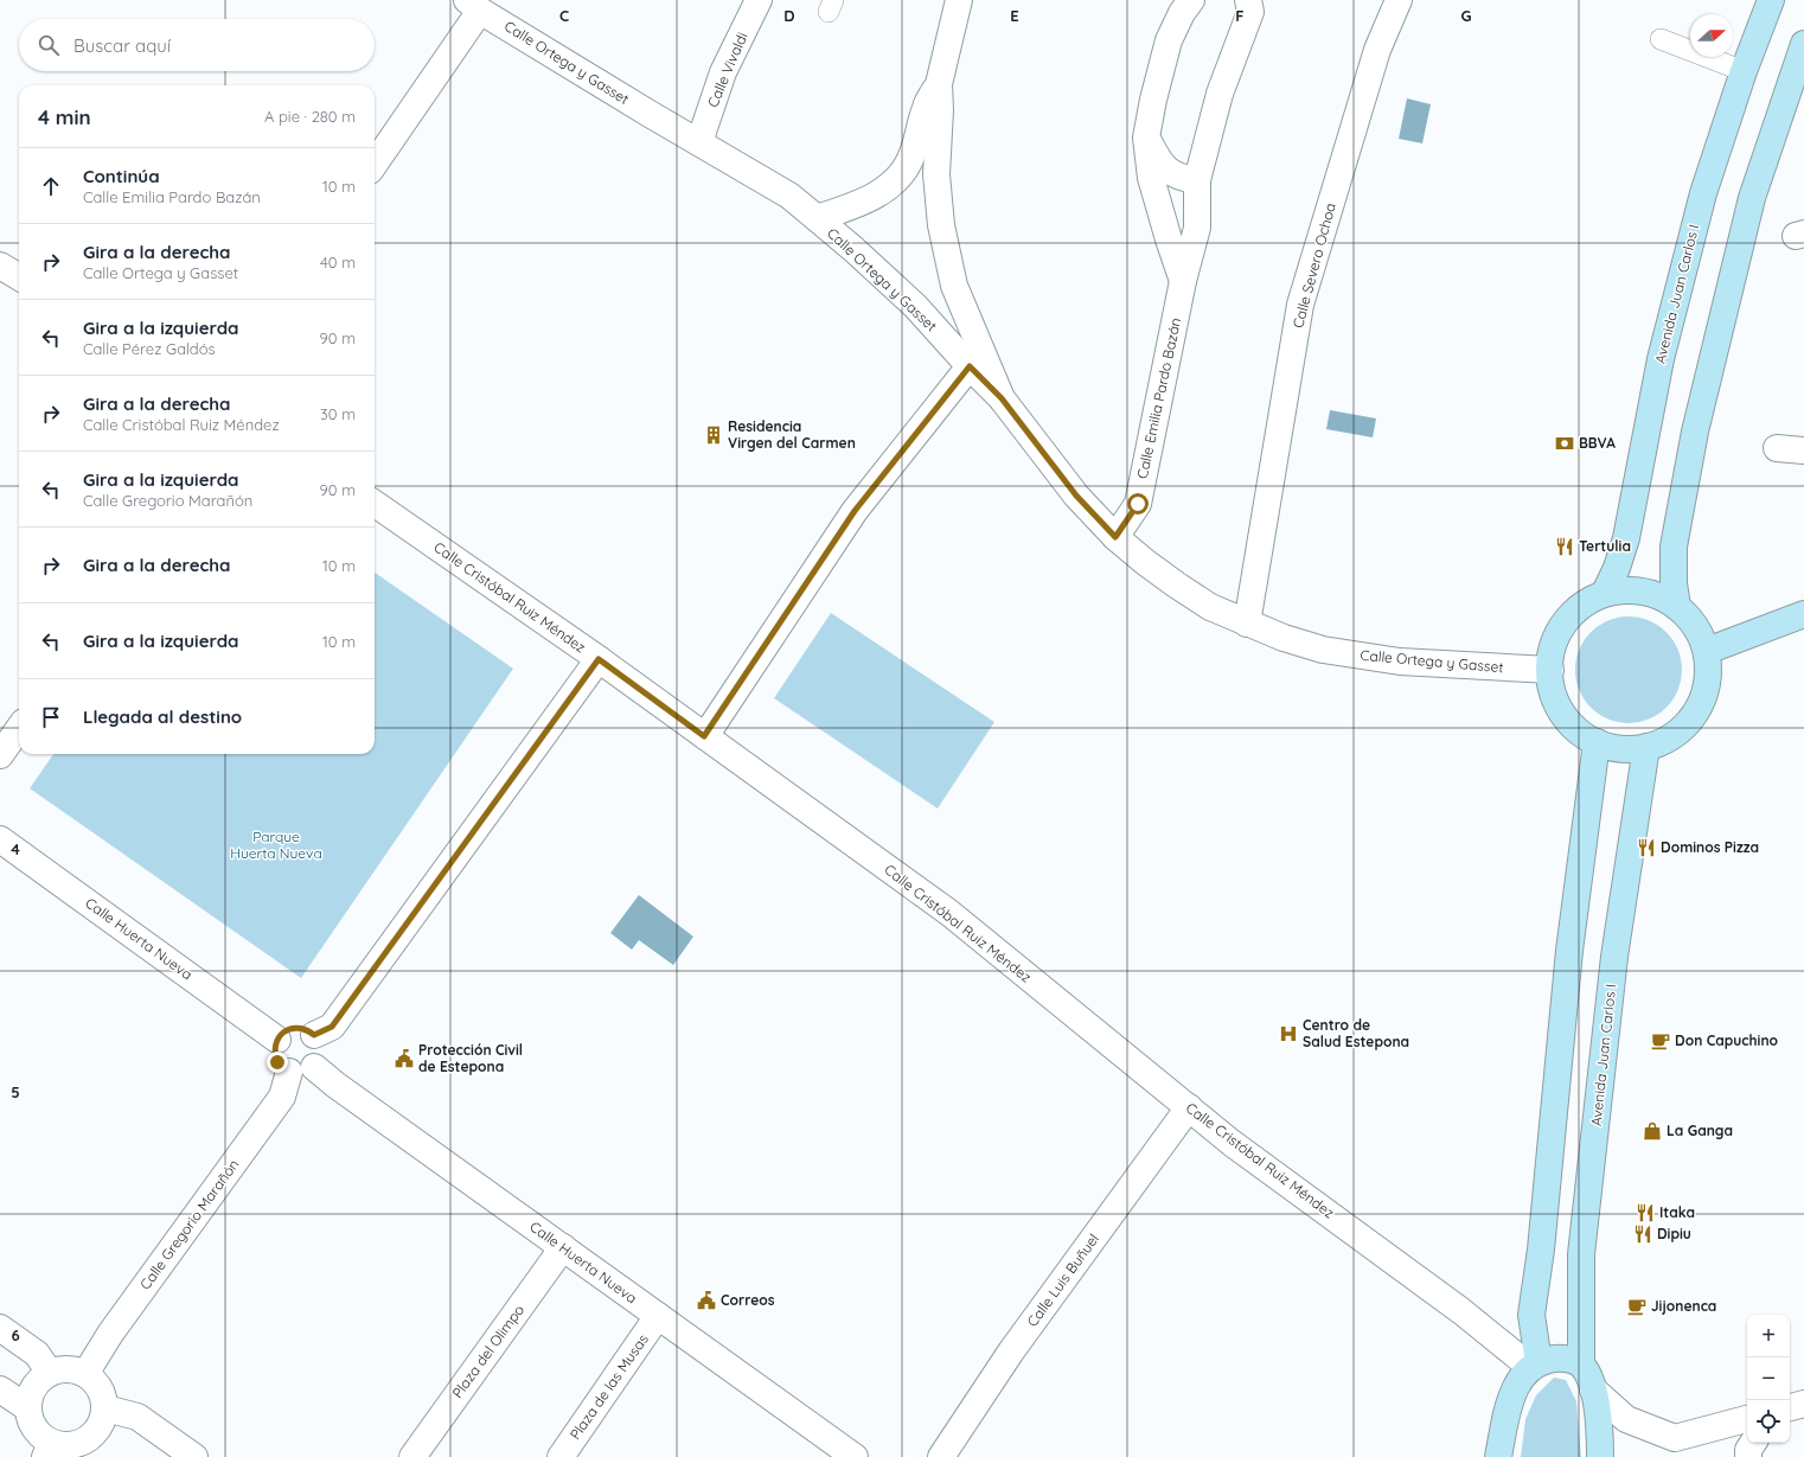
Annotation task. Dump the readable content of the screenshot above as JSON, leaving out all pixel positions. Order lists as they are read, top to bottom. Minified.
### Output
{"streets":{"main road":["Avenida Juan Carlos I"],"street":["Calle Ortega y Gasset","Calle Vivaldi","Calle Severo Ochoa","Calle Emilia Pardo Bazán","Calle Cristóbal Ruiz Méndez","Calle Huerta Nueva","Calle Gregorio Marañón","Calle Luis Buñuel","Plaza del Olimpo","Plaza de las Musas"]},"crossings":[["Calle Ortega y Gasset","Calle Vivaldi"],["Calle Ortega y Gasset","Calle Severo Ochoa"],["Calle Ortega y Gasset","Avenida Juan Carlos I"],["Calle Ortega y Gasset","Calle Emilia Pardo Bazán"],["Calle Cristóbal Ruiz Méndez","Calle Luis Buñuel"],["Calle Huerta Nueva","Calle Gregorio Marañón"],["Calle Huerta Nueva","Plaza del Olimpo"],["Calle Huerta Nueva","Plaza de las Musas"]],"parks":["Parque Huerta Nueva"],"places":{"building":["Residencia Virgen del Carmen"],"bank":["BBVA"],"restaurant":["Tertulia","Dominos Pizza","Itaka","Dipiu"],"hospital":["Centro de Salud Estepona"],"cafe":["Don Capuchino","Jijonenca"],"public building":["Protección Civil de Estepona","Correos"],"shop":["La Ganga"]},"north":"right","page":{"search":"Buscar aquí","heading":["4 min","A pie · 280 m"],"list":[["Continúa","Calle Emilia Pardo Bazán","10 m"],["Gira a la derecha","Calle Ortega y Gasset","40 m"],["Gira a la izquierda","Calle Pérez Galdós","90 m"],["Gira a la derecha","Calle Cristóbal Ruiz Méndez","30 m"],["Gira a la izquierda","Calle Gregorio Marañón","90 m"],["Gira a la derecha","10 m"],["Gira a la izquierda","10 m"],"Llegada al destino"],"map_buttons":["+","−"]},"grid":{"columns":["C","D","E","F","G"],"rows":["4","5","6"]}}
